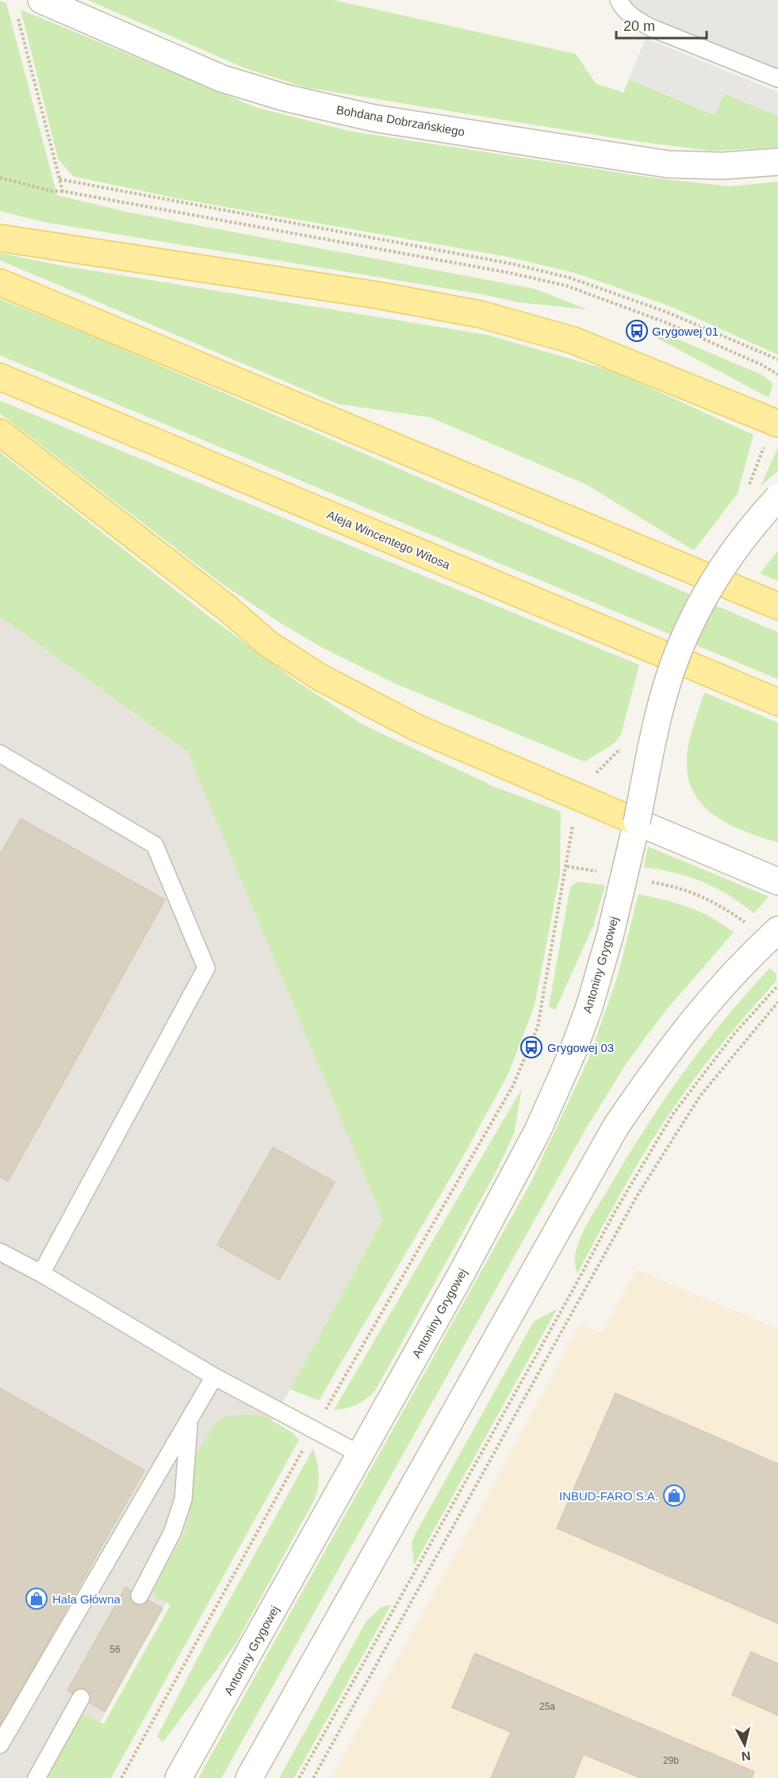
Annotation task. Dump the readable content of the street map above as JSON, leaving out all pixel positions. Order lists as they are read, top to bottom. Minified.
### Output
{"streets":{"main road":["Aleja Wincentego Witosa"],"street":["Bohdana Dobrzańskiego","Antoniny Grygowej"]},"places":{"bus stop":["Grygowej 01","Grygowej 03"],"shop":["INBUD-FARO S.A.","Hala Główna"]},"house_numbers":["56","25a","29b"],"scale_bar":"20 m","north":"bottom"}
